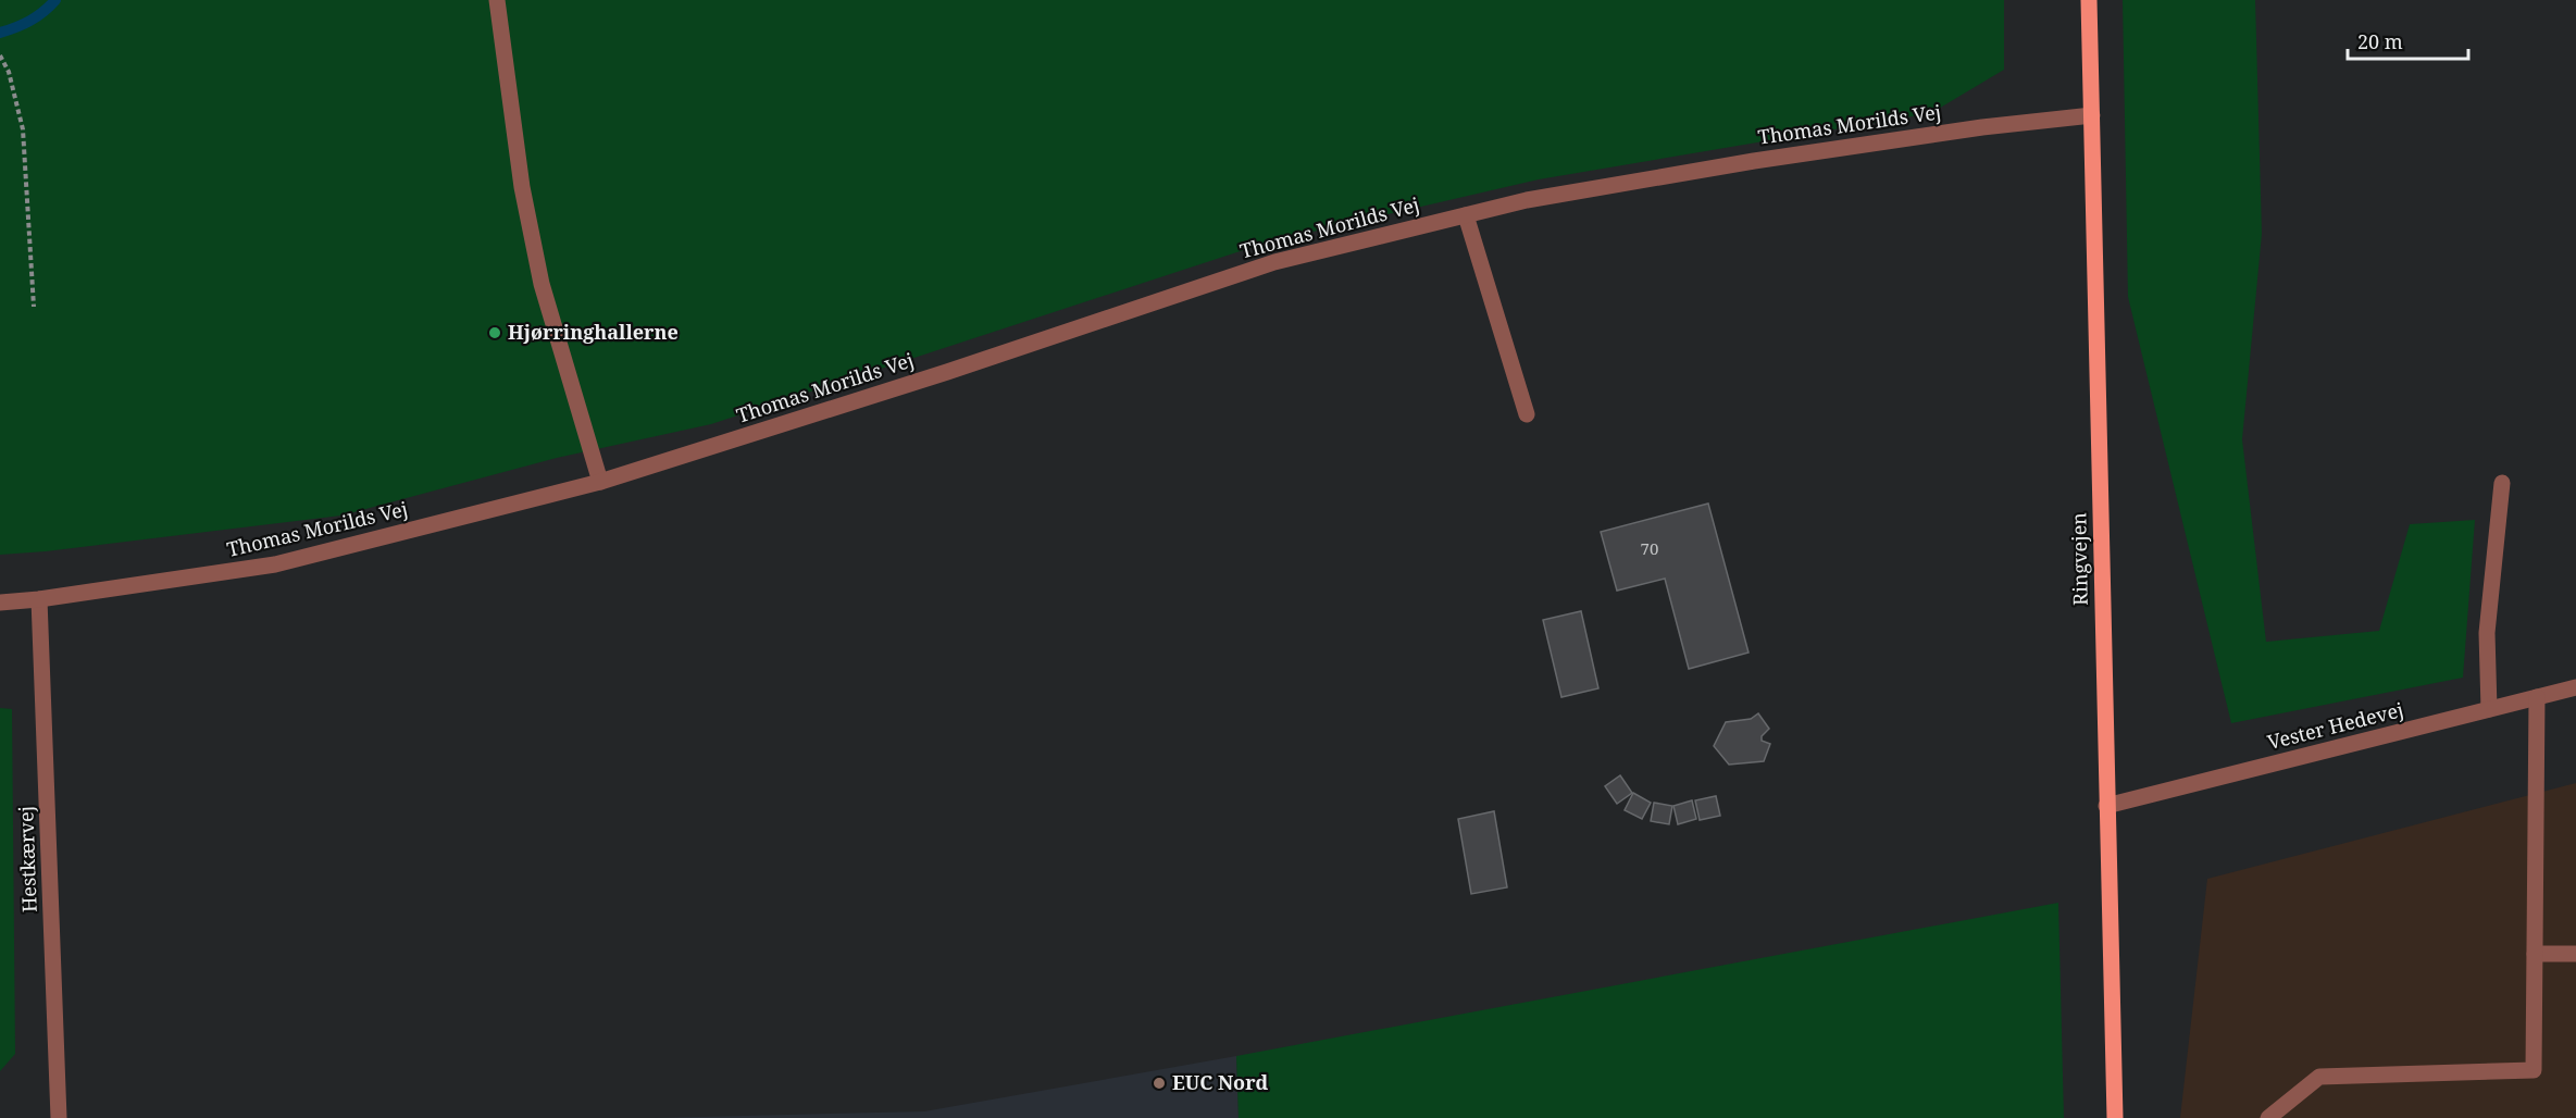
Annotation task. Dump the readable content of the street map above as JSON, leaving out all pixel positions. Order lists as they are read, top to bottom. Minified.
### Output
{"streets":{"main road":["Ringvejen"],"street":["Thomas Morilds Vej","Vester Hedevej","Hestkærvej"]},"crossings":[["Thomas Morilds Vej","Ringvejen"],["Thomas Morilds Vej","Hestkærvej"],["Ringvejen","Vester Hedevej"]],"places":["Hjørringhallerne","EUC Nord"],"house_numbers":["70"],"scale_bar":"20 m"}
